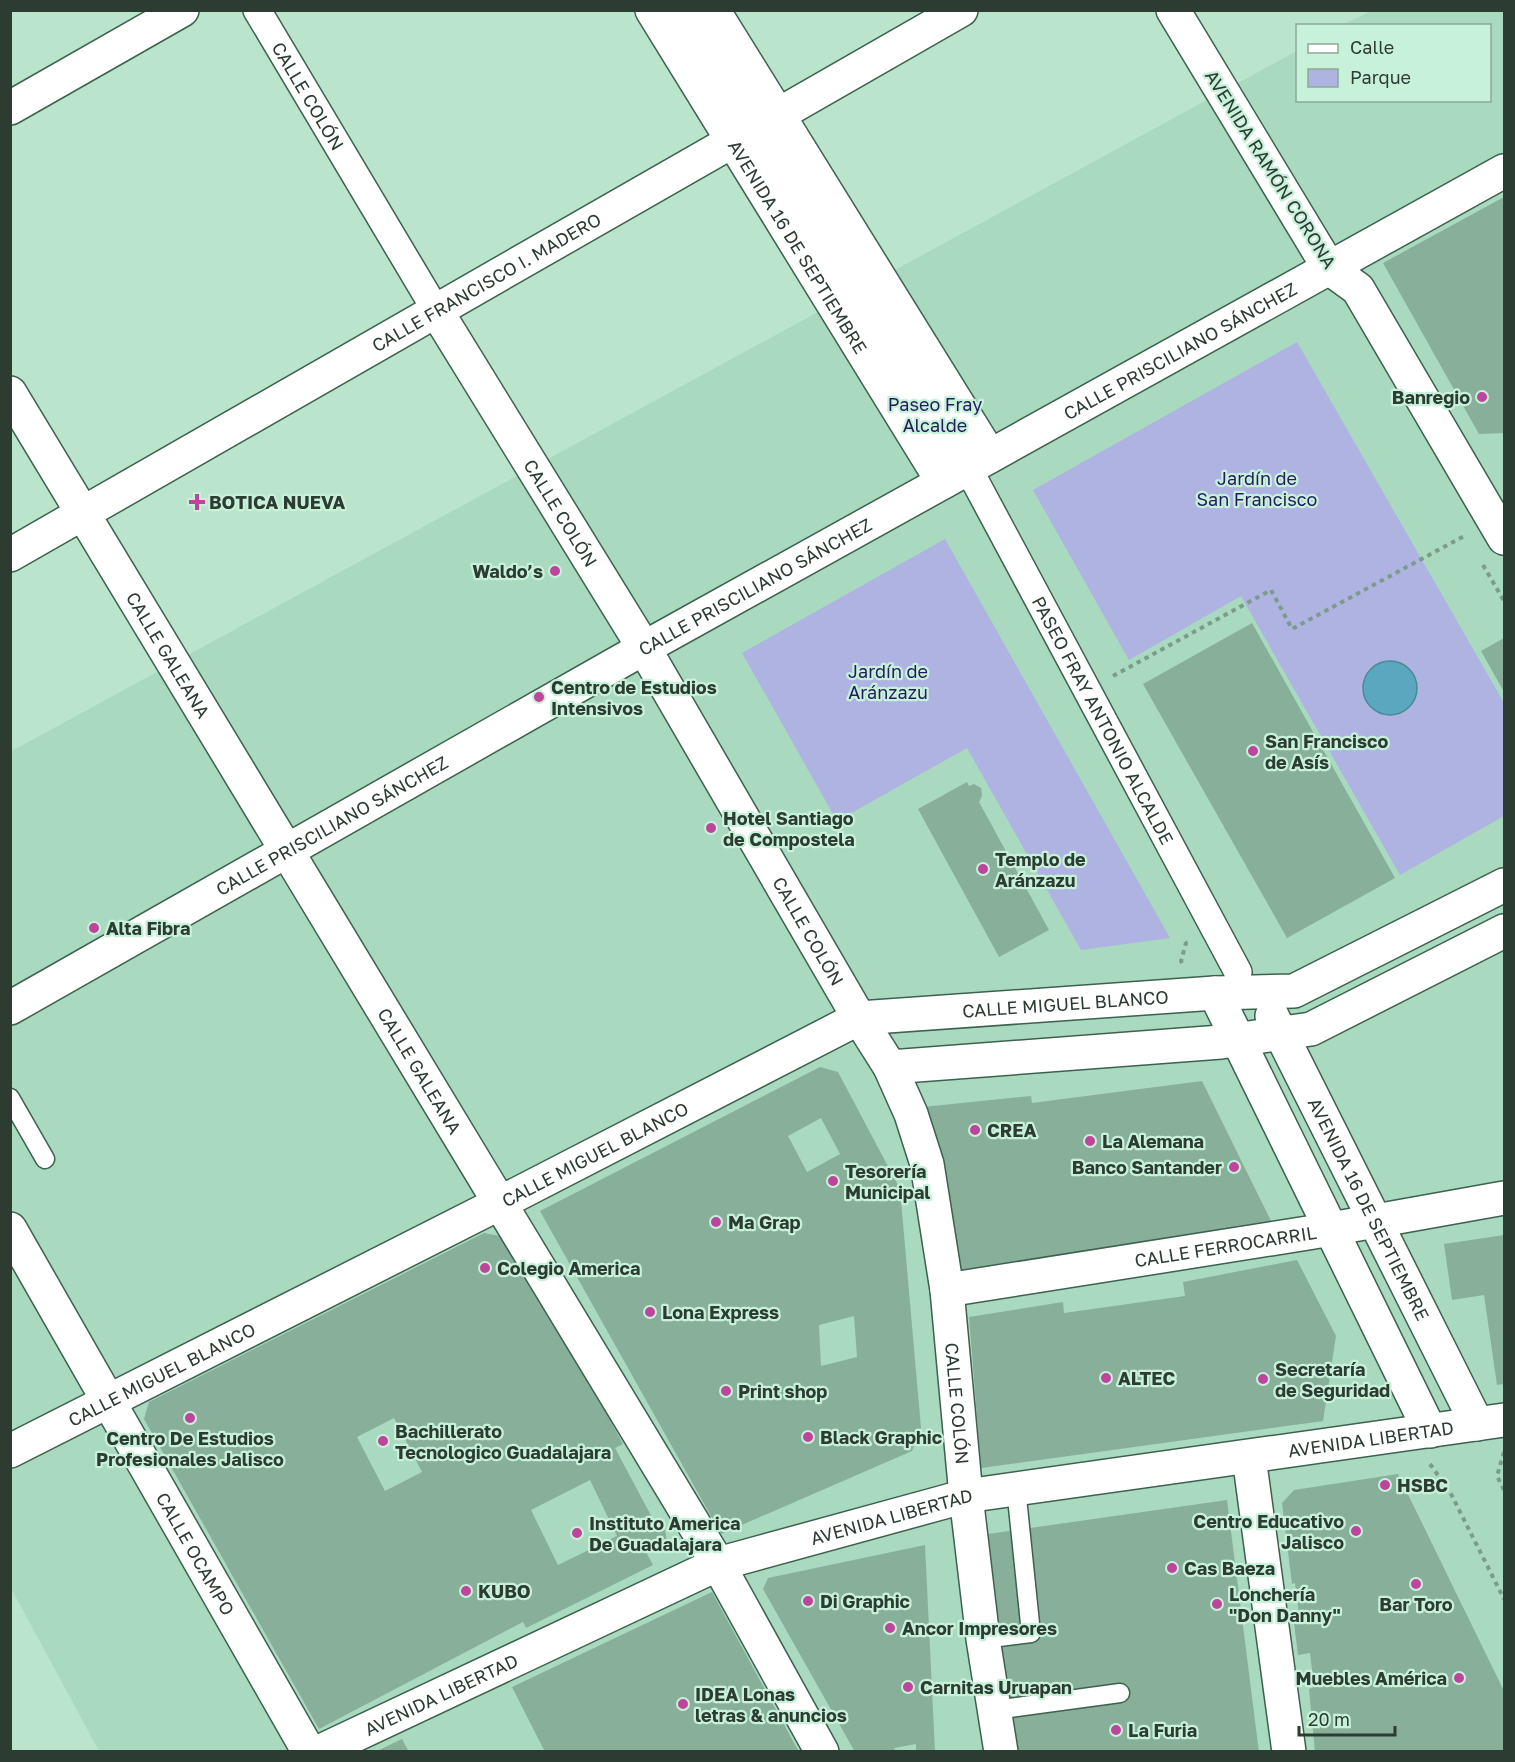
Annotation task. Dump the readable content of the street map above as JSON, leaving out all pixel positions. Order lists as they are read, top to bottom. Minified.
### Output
{"streets":{"street":["CALLE COLÓN","AVENIDA RAMÓN CORONA","AVENIDA 16 DE SEPTIEMBRE","CALLE FRANCISCO I. MADERO","CALLE PRISCILIANO SÁNCHEZ","CALLE GALEANA","PASEO FRAY ANTONIO ALCALDE","CALLE MIGUEL BLANCO","CALLE FERROCARRIL","AVENIDA LIBERTAD","CALLE OCAMPO"]},"crossings":[["CALLE COLÓN","CALLE FRANCISCO I. MADERO"],["CALLE COLÓN","CALLE PRISCILIANO SÁNCHEZ"],["CALLE COLÓN","CALLE MIGUEL BLANCO"],["CALLE COLÓN","CALLE FERROCARRIL"],["CALLE COLÓN","AVENIDA LIBERTAD"],["AVENIDA RAMÓN CORONA","CALLE PRISCILIANO SÁNCHEZ"],["AVENIDA 16 DE SEPTIEMBRE","CALLE FRANCISCO I. MADERO"],["AVENIDA 16 DE SEPTIEMBRE","CALLE PRISCILIANO SÁNCHEZ"],["AVENIDA 16 DE SEPTIEMBRE","PASEO FRAY ANTONIO ALCALDE"],["AVENIDA 16 DE SEPTIEMBRE","CALLE MIGUEL BLANCO"],["AVENIDA 16 DE SEPTIEMBRE","CALLE FERROCARRIL"],["AVENIDA 16 DE SEPTIEMBRE","AVENIDA LIBERTAD"],["CALLE FRANCISCO I. MADERO","CALLE GALEANA"],["CALLE PRISCILIANO SÁNCHEZ","CALLE GALEANA"],["CALLE PRISCILIANO SÁNCHEZ","PASEO FRAY ANTONIO ALCALDE"],["CALLE GALEANA","CALLE MIGUEL BLANCO"],["CALLE GALEANA","AVENIDA LIBERTAD"],["PASEO FRAY ANTONIO ALCALDE","CALLE MIGUEL BLANCO"],["CALLE MIGUEL BLANCO","CALLE OCAMPO"]],"parks":["Paseo Fray Alcalde","Jardín de San Francisco","Jardín de Aránzazu"],"places":{"other":["Banregio","Waldo’s","Centro de Estudios Intensivos","San Francisco de Asís","Hotel Santiago de Compostela","Templo de Aránzazu","Alta Fibra","CREA","La Alemana","Banco Santander","Tesorería Municipal","Ma Grap","Colegio America","Lona Express","ALTEC","Secretaría de Seguridad","Print shop","Centro De Estudios Profesionales Jalisco","Black Graphic","Bachillerato Tecnologico Guadalajara","HSBC","Centro Educativo Jalisco","Instituto America De Guadalajara","Cas Baeza","Bar Toro","KUBO","Di Graphic","Lonchería \"Don Danny\"","Ancor Impresores","Muebles América","Carnitas Uruapan","IDEA Lonas letras & anuncios","La Furia"],"health":["BOTICA NUEVA"]},"legend":["Calle","Parque"],"scale_bar":"20 m"}
